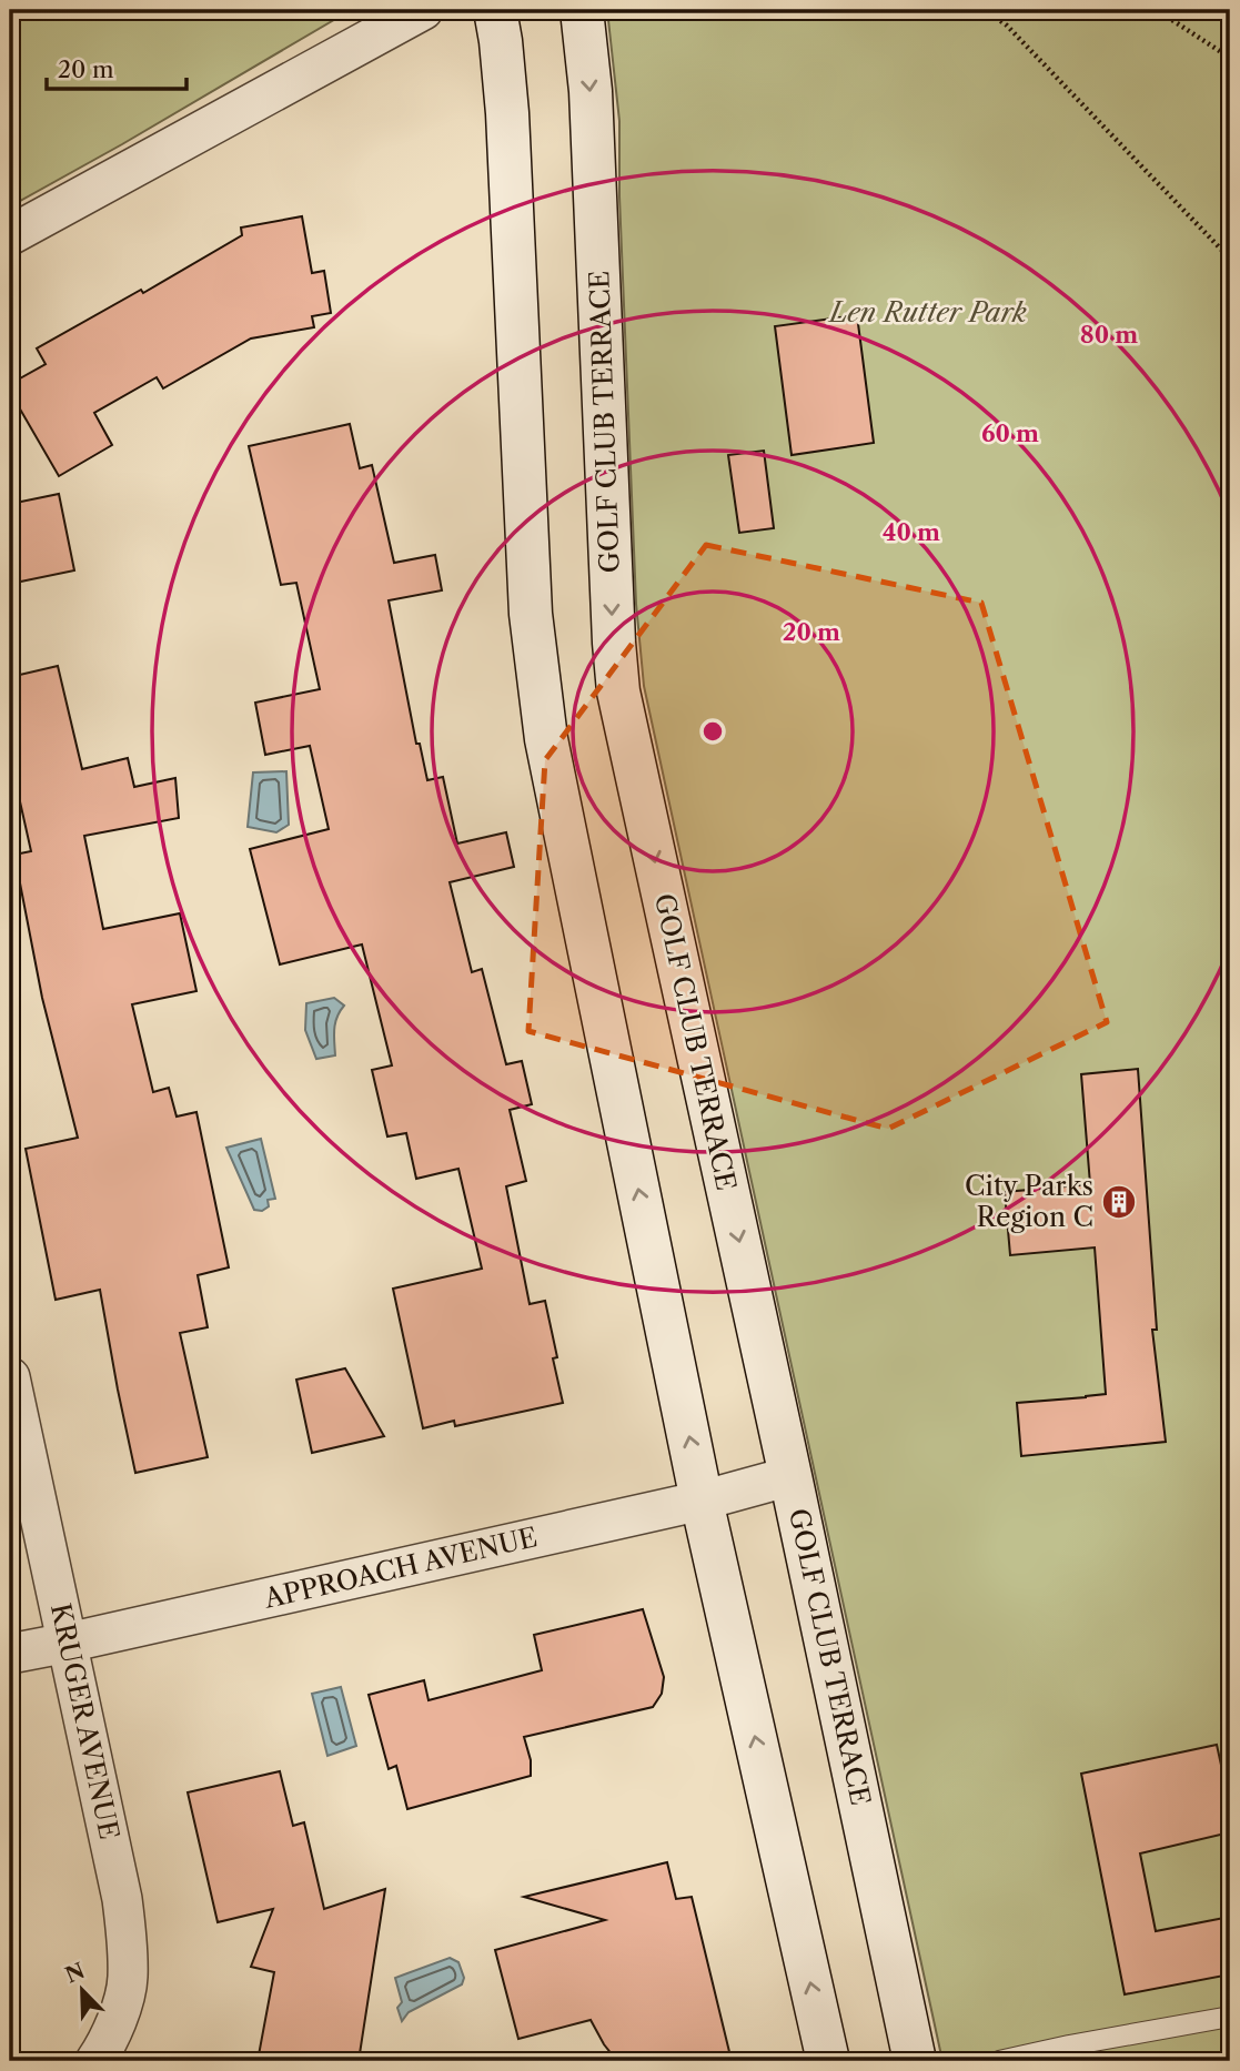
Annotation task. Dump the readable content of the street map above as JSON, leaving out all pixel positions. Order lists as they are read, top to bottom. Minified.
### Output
{"streets":{"street":["GOLF CLUB TERRACE","APPROACH AVENUE","KRUGER AVENUE"]},"crossings":[["GOLF CLUB TERRACE","APPROACH AVENUE"],["APPROACH AVENUE","KRUGER AVENUE"]],"parks":["Len Rutter Park"],"places":{"building":["City Parks Region C"]},"scale_bar":"20 m","north":"top left","rings":["80 m","60 m","40 m","20 m"]}
